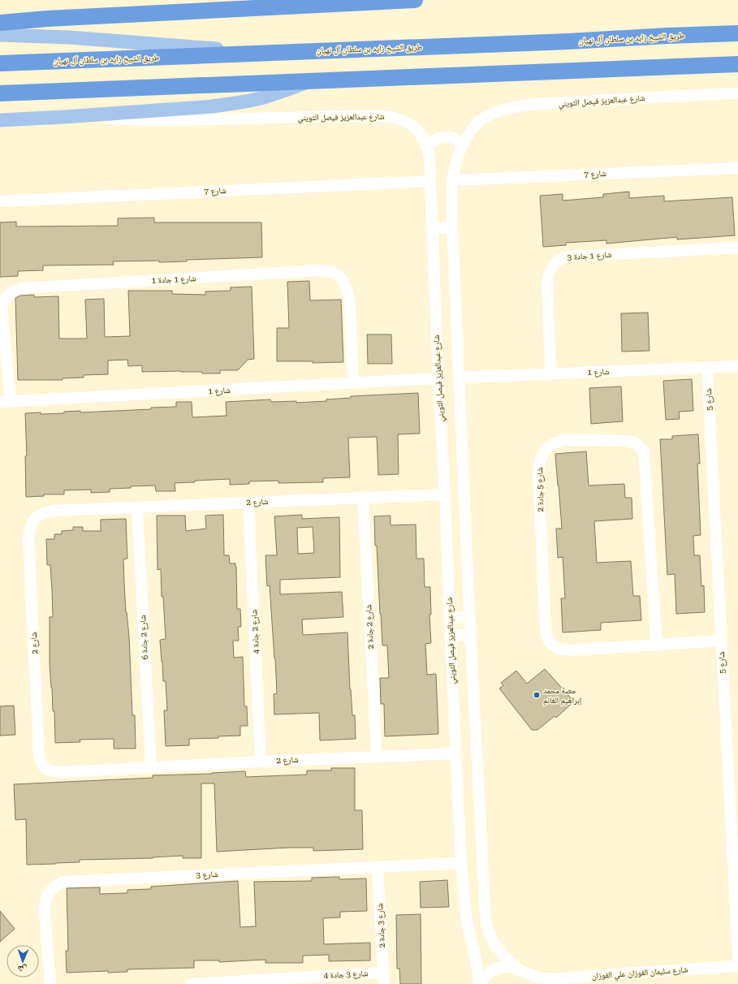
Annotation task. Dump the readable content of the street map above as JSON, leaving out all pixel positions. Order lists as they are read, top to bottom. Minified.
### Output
{"streets":{"highway":["طريق الشيخ زايد بن سلطان آل نهيان"],"street":["شارع عبدالعزيز فيصل الثويني","شارع 7","شارع 1 جادة 3","شارع 1 جادة 1","شارع 1","شارع 5","شارع 5 جادة 2","شارع 2","شارع 2 جادة 2","شارع 2 جادة 4","شارع 2 جادة 6","شارع 3","شارع 3 جادة 2","شارع سليمان الفوزان علي الفوزان","شارع 3 جادة 4"]},"crossings":[["شارع عبدالعزيز فيصل الثويني","شارع 7"],["شارع عبدالعزيز فيصل الثويني","شارع 1"],["شارع عبدالعزيز فيصل الثويني","شارع 2"],["شارع عبدالعزيز فيصل الثويني","شارع 3"],["شارع عبدالعزيز فيصل الثويني","شارع سليمان الفوزان علي الفوزان"],["شارع 1 جادة 3","شارع 1"],["شارع 1 جادة 1","شارع 1"],["شارع 1","شارع 5"],["شارع 5","شارع 5 جادة 2"],["شارع 2","شارع 2 جادة 2"],["شارع 2","شارع 2 جادة 4"],["شارع 2","شارع 2 جادة 6"],["شارع 3","شارع 3 جادة 2"],["شارع 3 جادة 2","شارع 3 جادة 4"]],"places":["حصة محمد إبراهيم الغانم"],"north":"bottom"}
